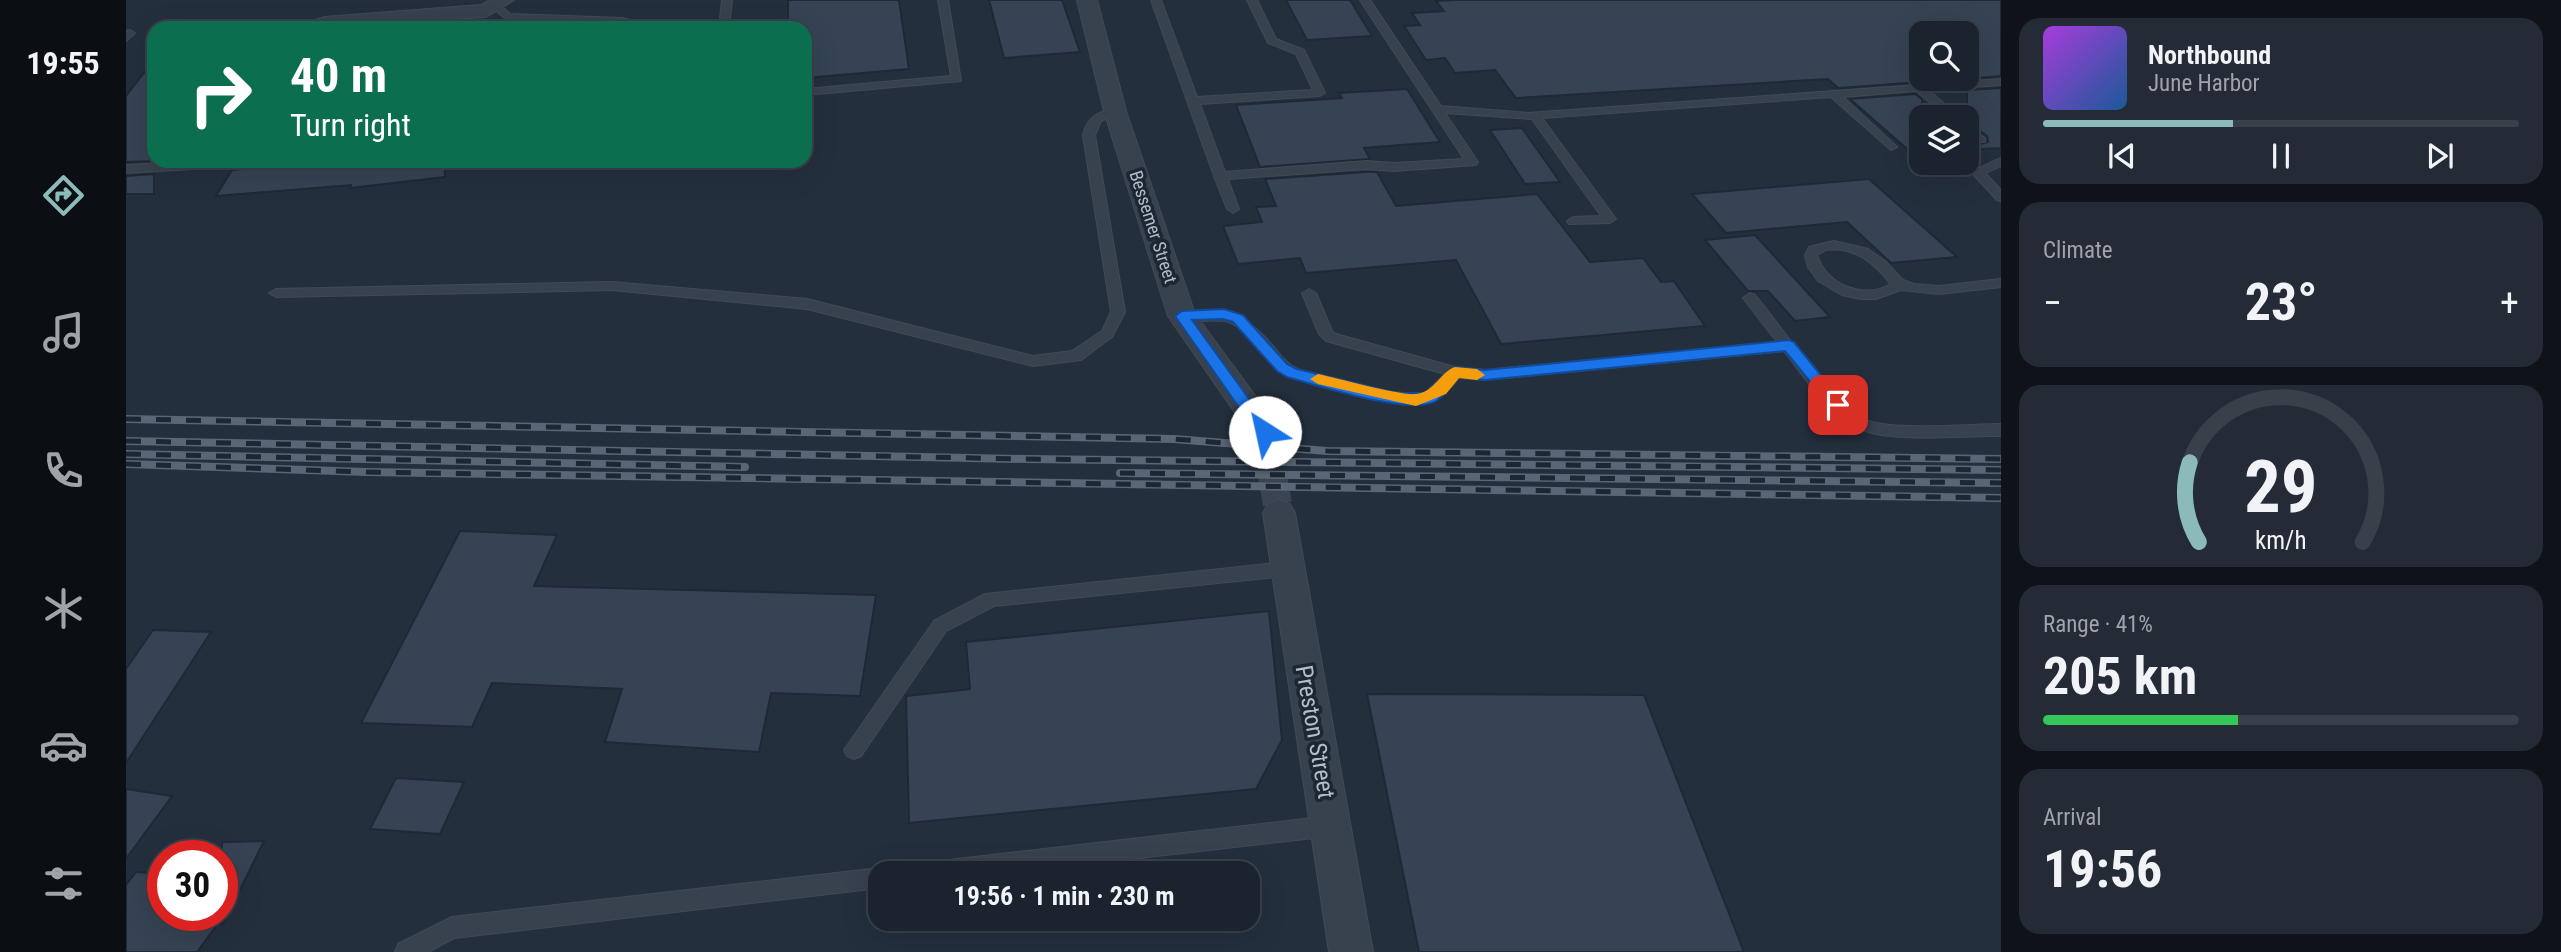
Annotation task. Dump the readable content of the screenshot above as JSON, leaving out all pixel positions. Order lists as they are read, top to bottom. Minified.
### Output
{"streets":{"street":["Bessemer Street","Preston Street"]},"page":{"tabs":"19:55","turn":["40 m","Turn right"],"song":["Northbound","June Harbor"],"tile":["Climate",["Range · 41%","205 km"],["Arrival","19:56"]],"heat":["−","23°","+"],"limit":"30","trip":"19:56 · 1 min · 230 m","gauge":["29","km/h"]}}
